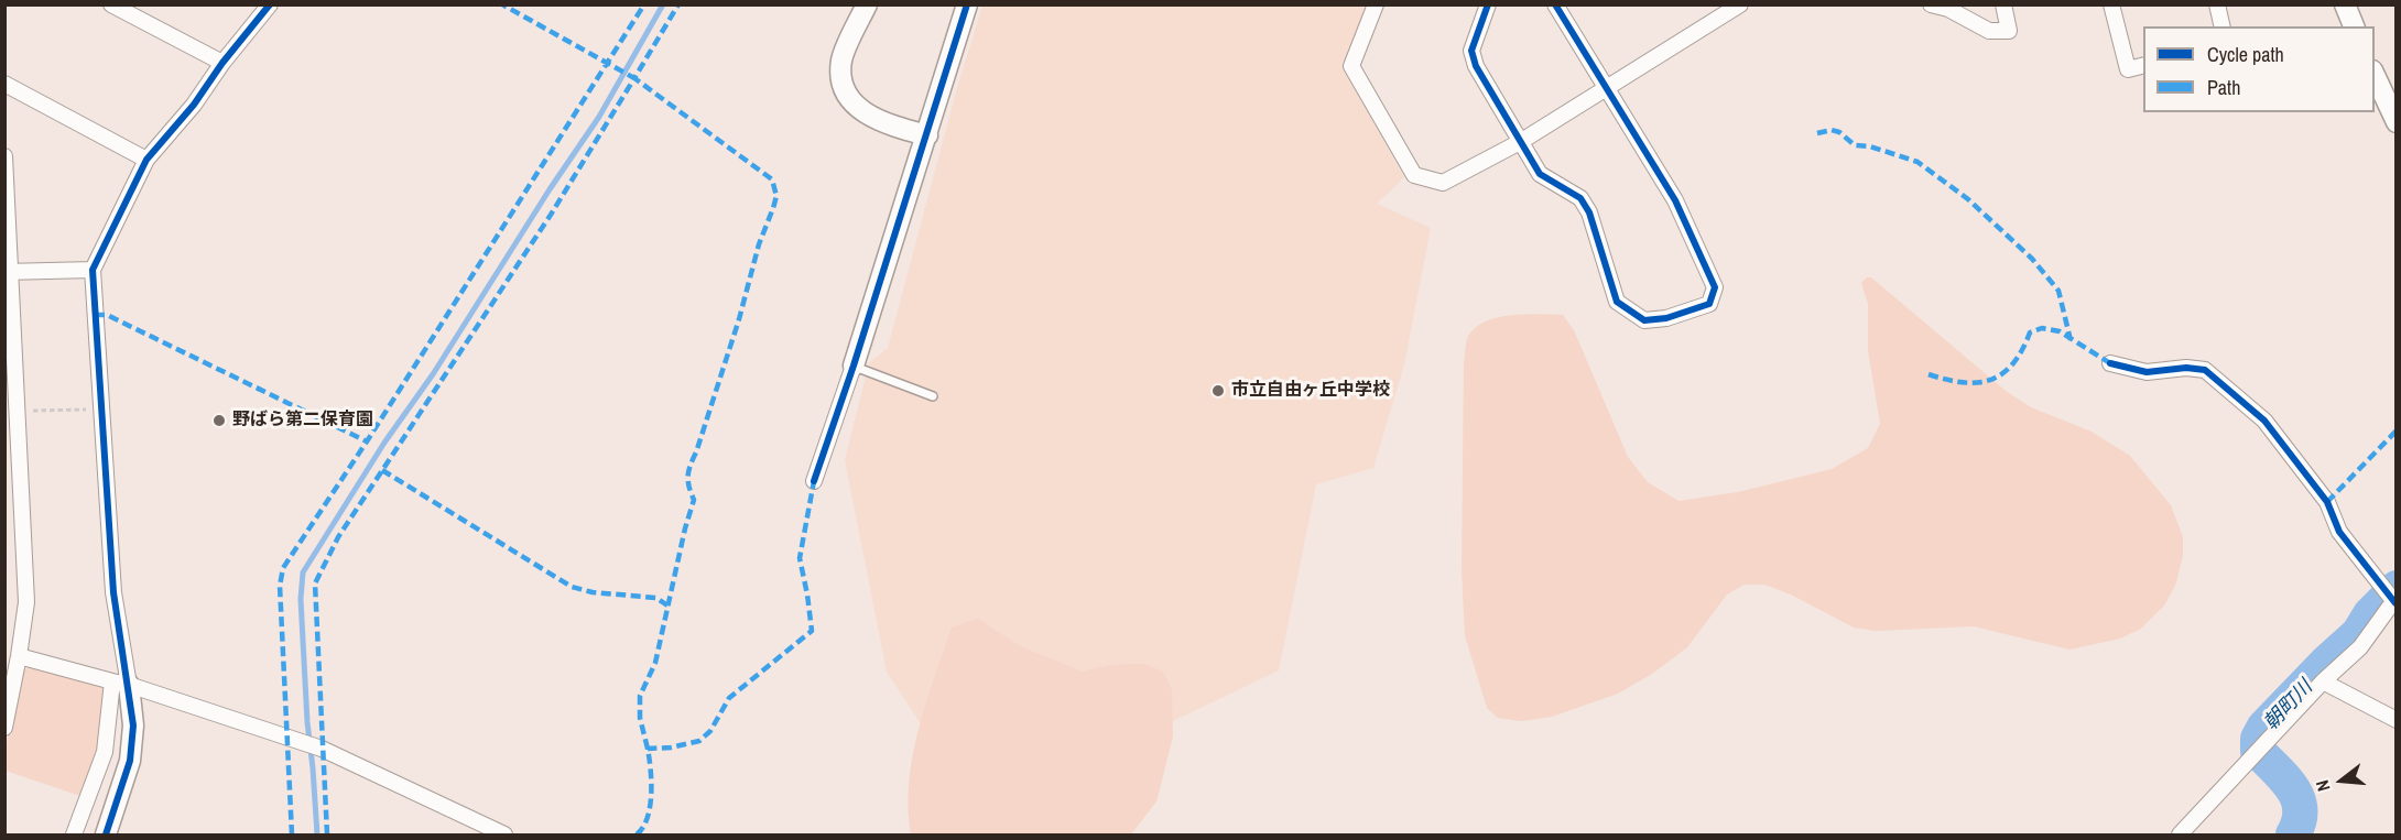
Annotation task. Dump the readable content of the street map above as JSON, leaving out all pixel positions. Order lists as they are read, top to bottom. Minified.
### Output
{"water":["朝町川"],"places":["市立自由ヶ丘中学校","野ばら第二保育園"],"legend":["Cycle path","Path"],"north":"left"}
